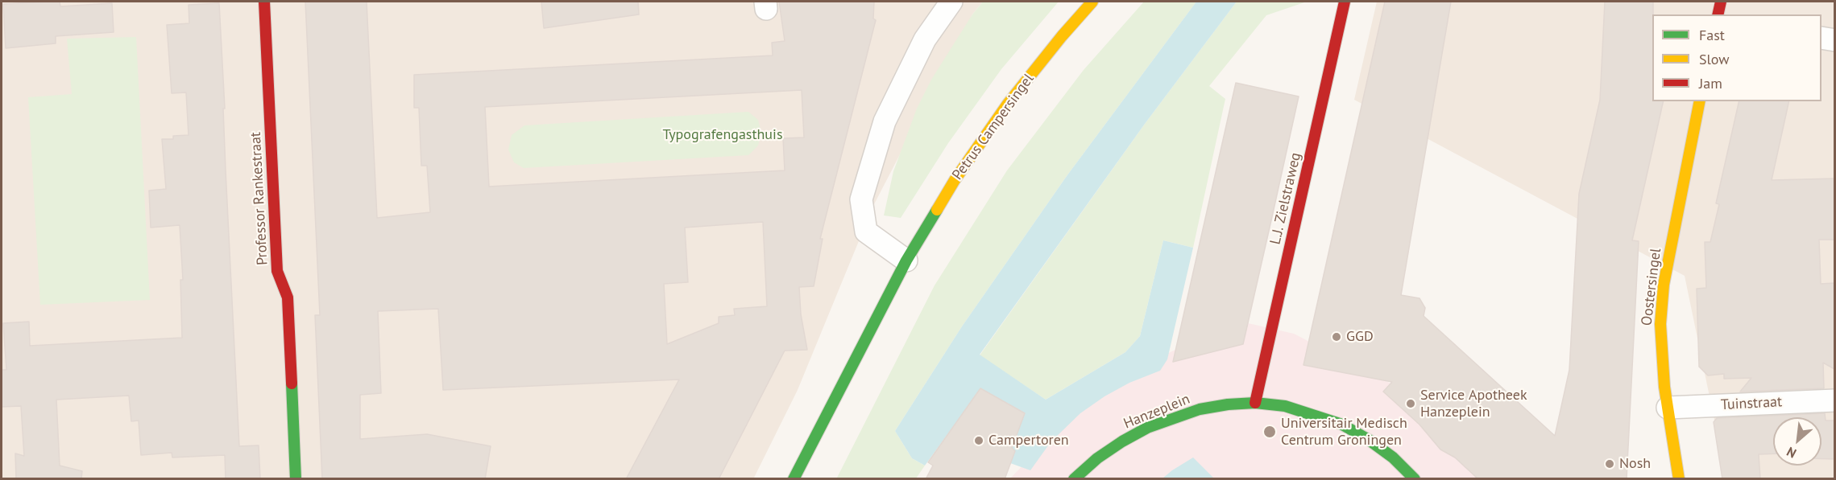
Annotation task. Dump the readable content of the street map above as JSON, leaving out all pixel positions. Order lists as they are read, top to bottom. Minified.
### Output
{"streets":{"street":["Petrus Campersingel","Professor Rankestraat","L.J. Zielstraweg","Oostersingel","Tuinstraat","Hanzeplein"]},"crossings":[["L.J. Zielstraweg","Hanzeplein"],["Oostersingel","Tuinstraat"]],"parks":["Typografengasthuis"],"places":["GGD","Service Apotheek Hanzeplein","Universitair Medisch Centrum Groningen","Campertoren","Nosh"],"legend":["Fast","Slow","Jam"],"north":"bottom left"}
